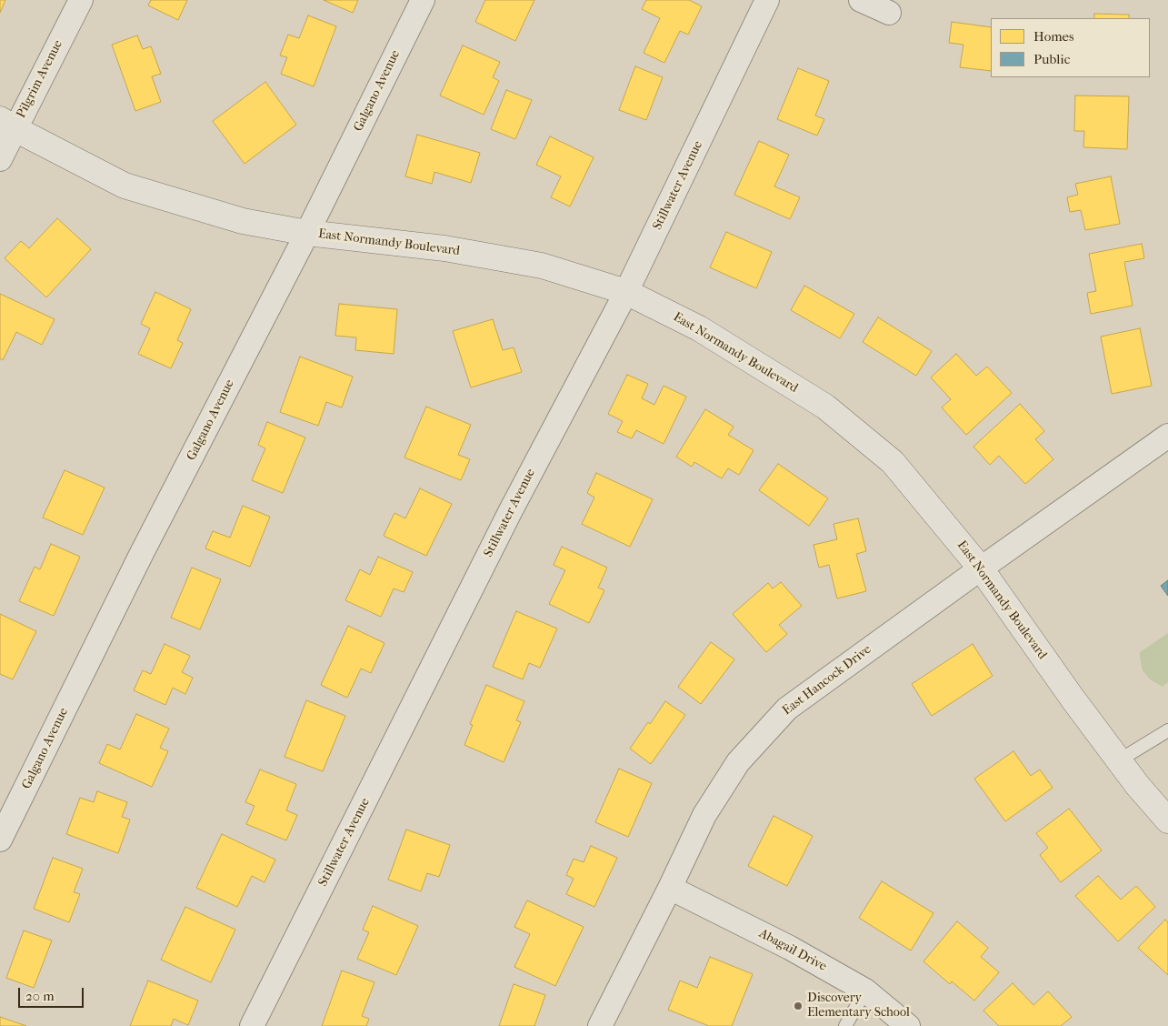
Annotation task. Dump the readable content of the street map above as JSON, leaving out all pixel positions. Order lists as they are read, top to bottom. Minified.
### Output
{"streets":{"street":["Pilgrim Avenue","Galgano Avenue","Stillwater Avenue","East Normandy Boulevard","East Hancock Drive","Abagail Drive"]},"crossings":[["Pilgrim Avenue","East Normandy Boulevard"],["Galgano Avenue","East Normandy Boulevard"],["Stillwater Avenue","East Normandy Boulevard"],["East Normandy Boulevard","East Hancock Drive"],["East Hancock Drive","Abagail Drive"]],"places":["Discovery Elementary School"],"legend":["Homes","Public"],"scale_bar":"20 m"}
